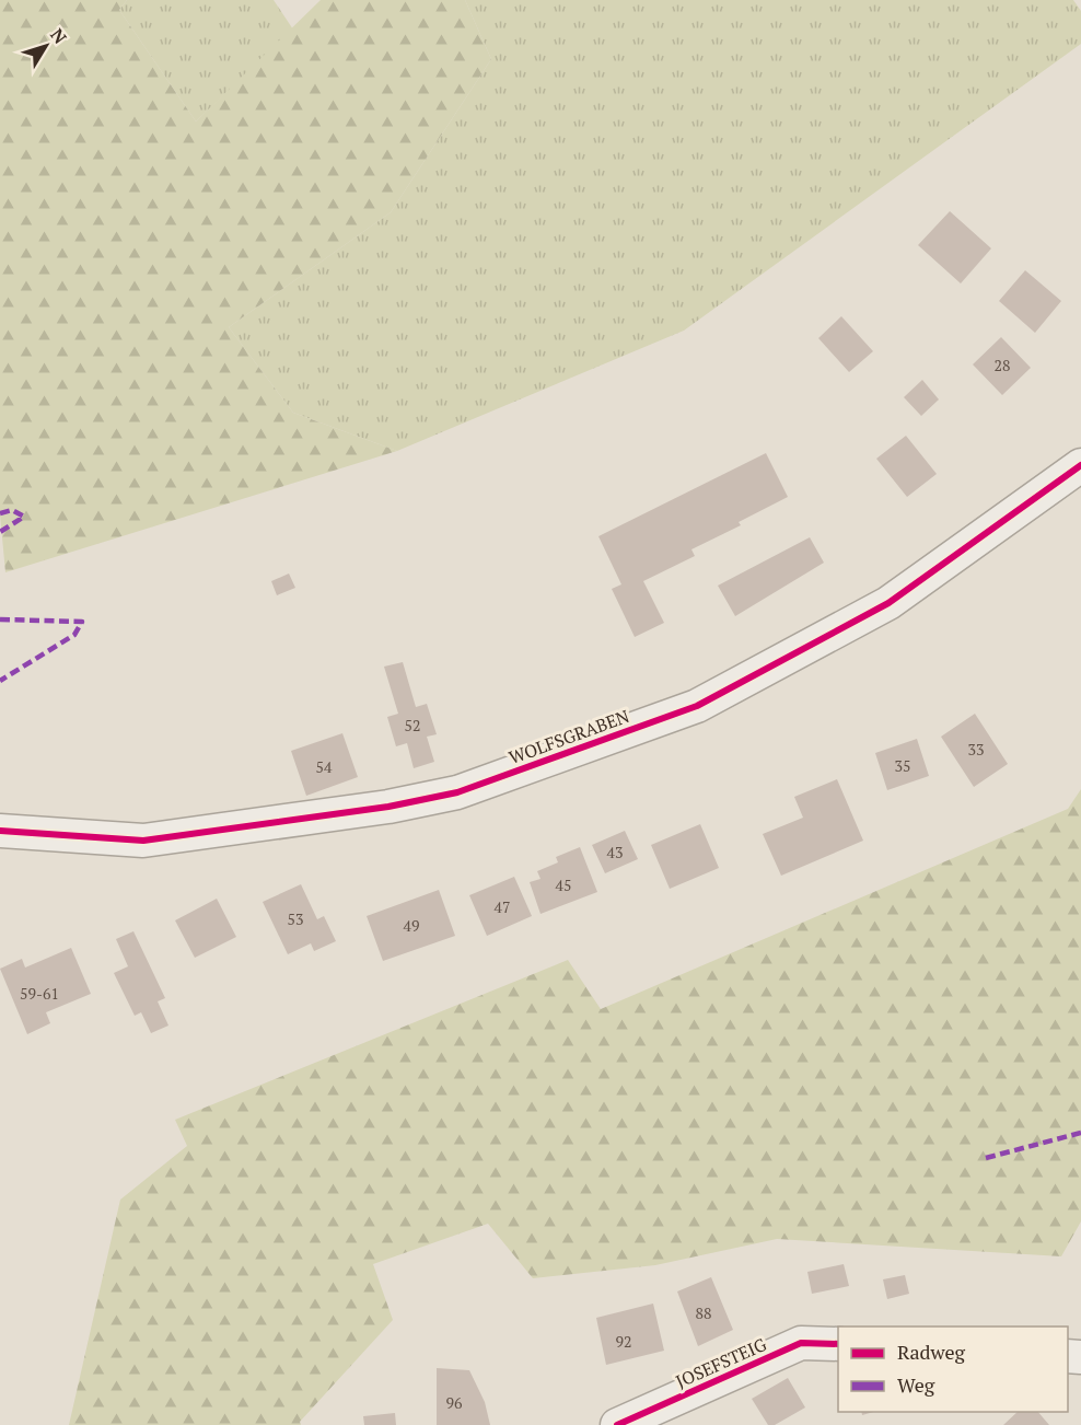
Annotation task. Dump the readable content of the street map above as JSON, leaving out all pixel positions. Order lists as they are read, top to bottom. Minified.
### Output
{"streets":{"street":["WOLFSGRABEN","JOSEFSTEIG"]},"house_numbers":["28","52","33","35","54","43","45","47","53","49","59-61","88","92","96"],"legend":["Radweg","Weg"],"north":"top right"}
